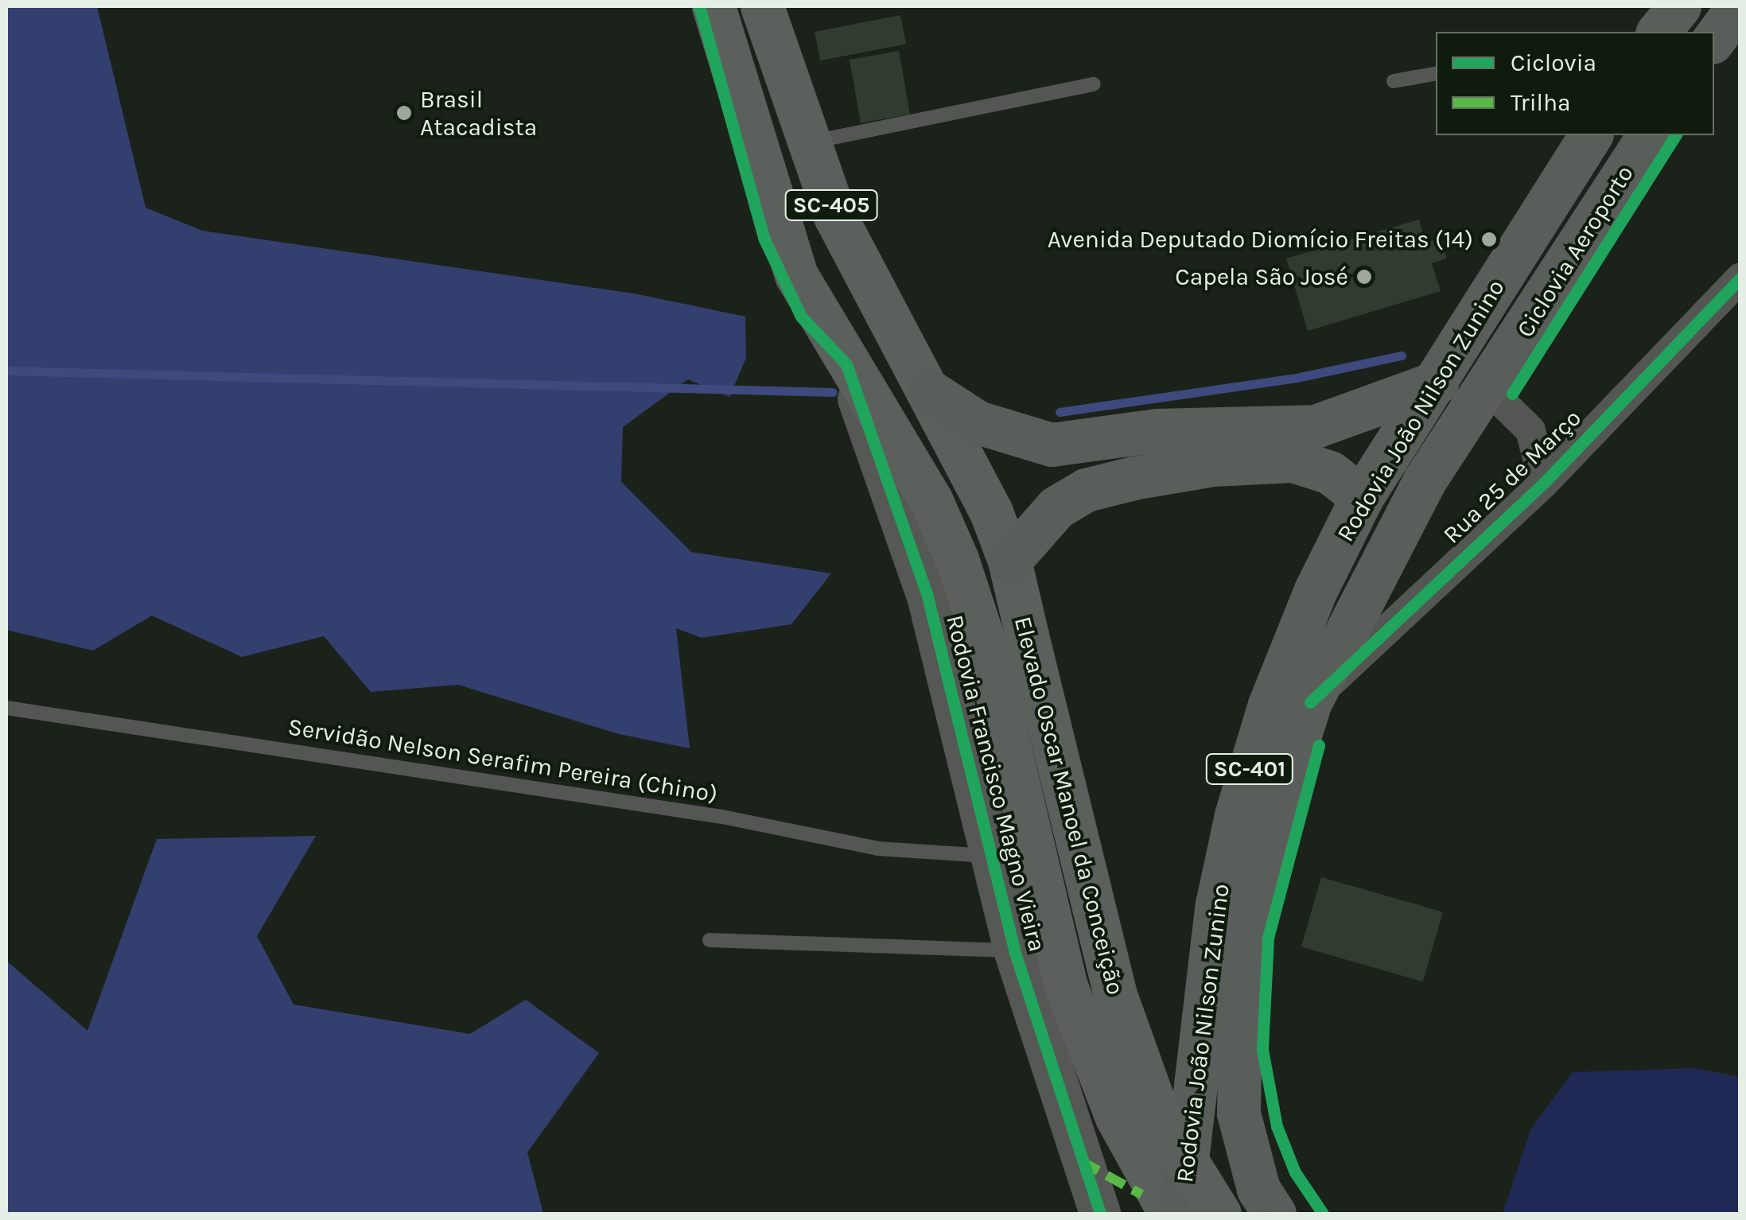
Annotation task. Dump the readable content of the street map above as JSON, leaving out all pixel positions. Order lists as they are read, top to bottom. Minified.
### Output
{"streets":{"highway":["Rodovia João Nilson Zunino","SC-401"],"main road":["SC-405","Rodovia Francisco Magno Vieira","Elevado Oscar Manoel da Conceição"],"street":["Rua 25 de Março"],"lane":["Servidão Nelson Serafim Pereira (Chino)"],"cycle path":["Ciclovia Aeroporto"]},"crossings":[["SC-405","Elevado Oscar Manoel da Conceição"],["Rodovia João Nilson Zunino","Rua 25 de Março"],["Servidão Nelson Serafim Pereira (Chino)","Rodovia Francisco Magno Vieira"],["Rodovia Francisco Magno Vieira","Elevado Oscar Manoel da Conceição"]],"places":["Brasil Atacadista","Avenida Deputado Diomício Freitas (14)","Capela São José"],"legend":["Ciclovia","Trilha"]}
